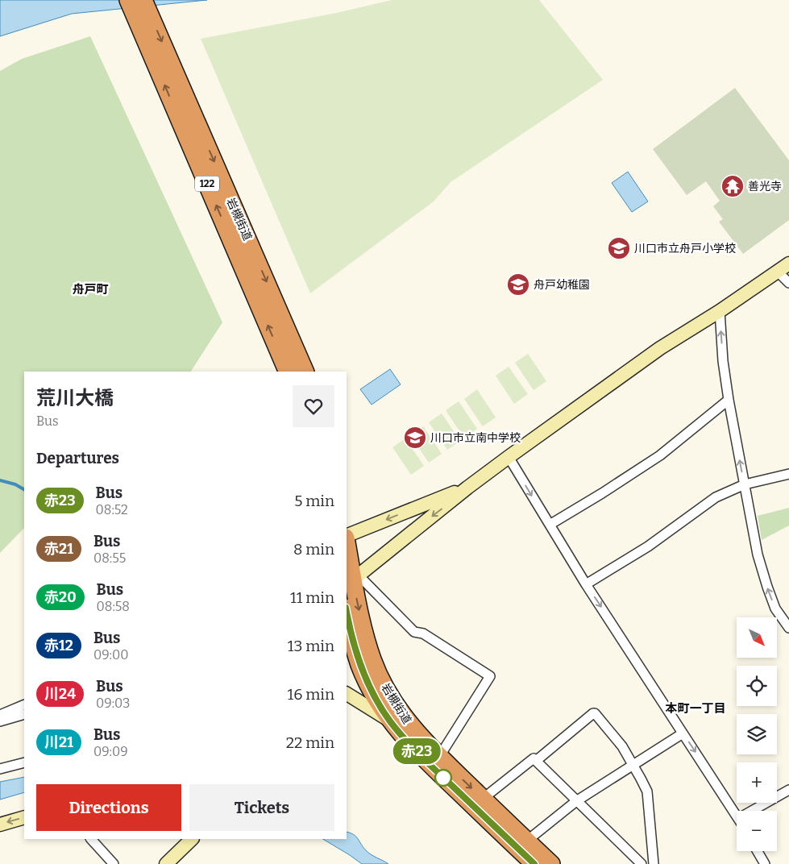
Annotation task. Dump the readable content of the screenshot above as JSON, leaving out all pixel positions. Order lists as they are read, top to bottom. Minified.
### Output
{"streets":{"highway":["122","岩槻街道"]},"districts":["舟戸町","本町一丁目"],"places":{"temple":["善光寺"],"school or university":["川口市立舟戸小学校","舟戸幼稚園","川口市立南中学校"]},"lines":["bus line 赤23"],"north":"bottom right","page":{"on_map":"赤23","heading":[["荒川大橋","Bus"],"Departures"],"list":[{"mark":"赤23","name":"Bus","note":"08:52","value":"5 min"},{"mark":"赤21","name":"Bus","note":"08:55","value":"8 min"},{"mark":"赤20","name":"Bus","note":"08:58","value":"11 min"},{"mark":"赤12","name":"Bus","note":"09:00","value":"13 min"},{"mark":"川24","name":"Bus","note":"09:03","value":"16 min"},{"mark":"川21","name":"Bus","note":"09:09","value":"22 min"}],"map_buttons":["+","−"],"buttons":["Directions","Tickets"]}}
